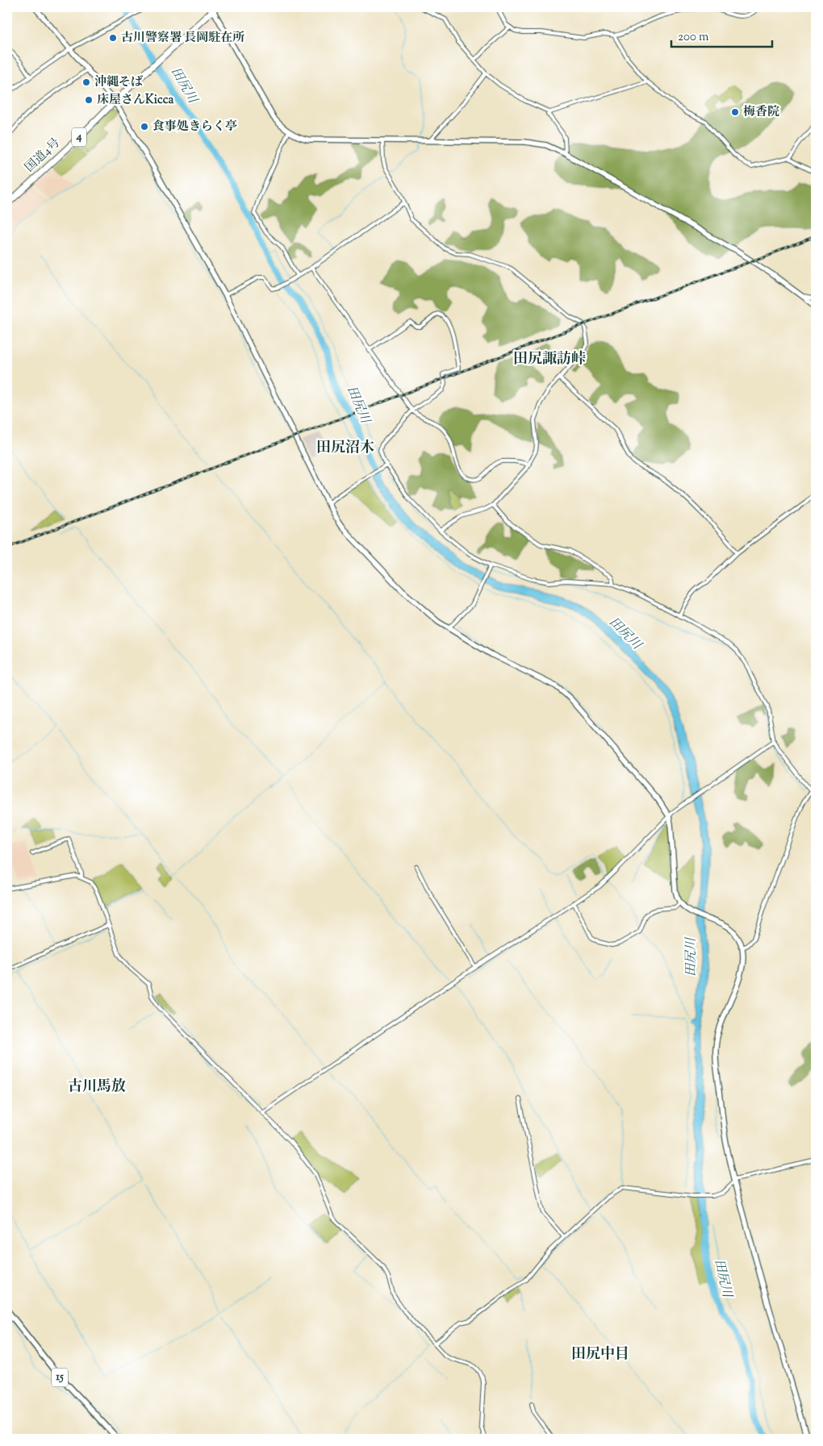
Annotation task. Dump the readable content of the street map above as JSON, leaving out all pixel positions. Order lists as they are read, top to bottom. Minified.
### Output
{"streets":{"highway":["4","国道4号"],"main road":["15"]},"districts":["田尻諏訪峠","田尻沼木","古川馬放","田尻中目"],"water":["田尻川"],"places":["古川警察署 長岡駐在所","沖縄そば","床屋さんKicca","梅香院","食事処きらく亭"],"scale_bar":"200 m"}
